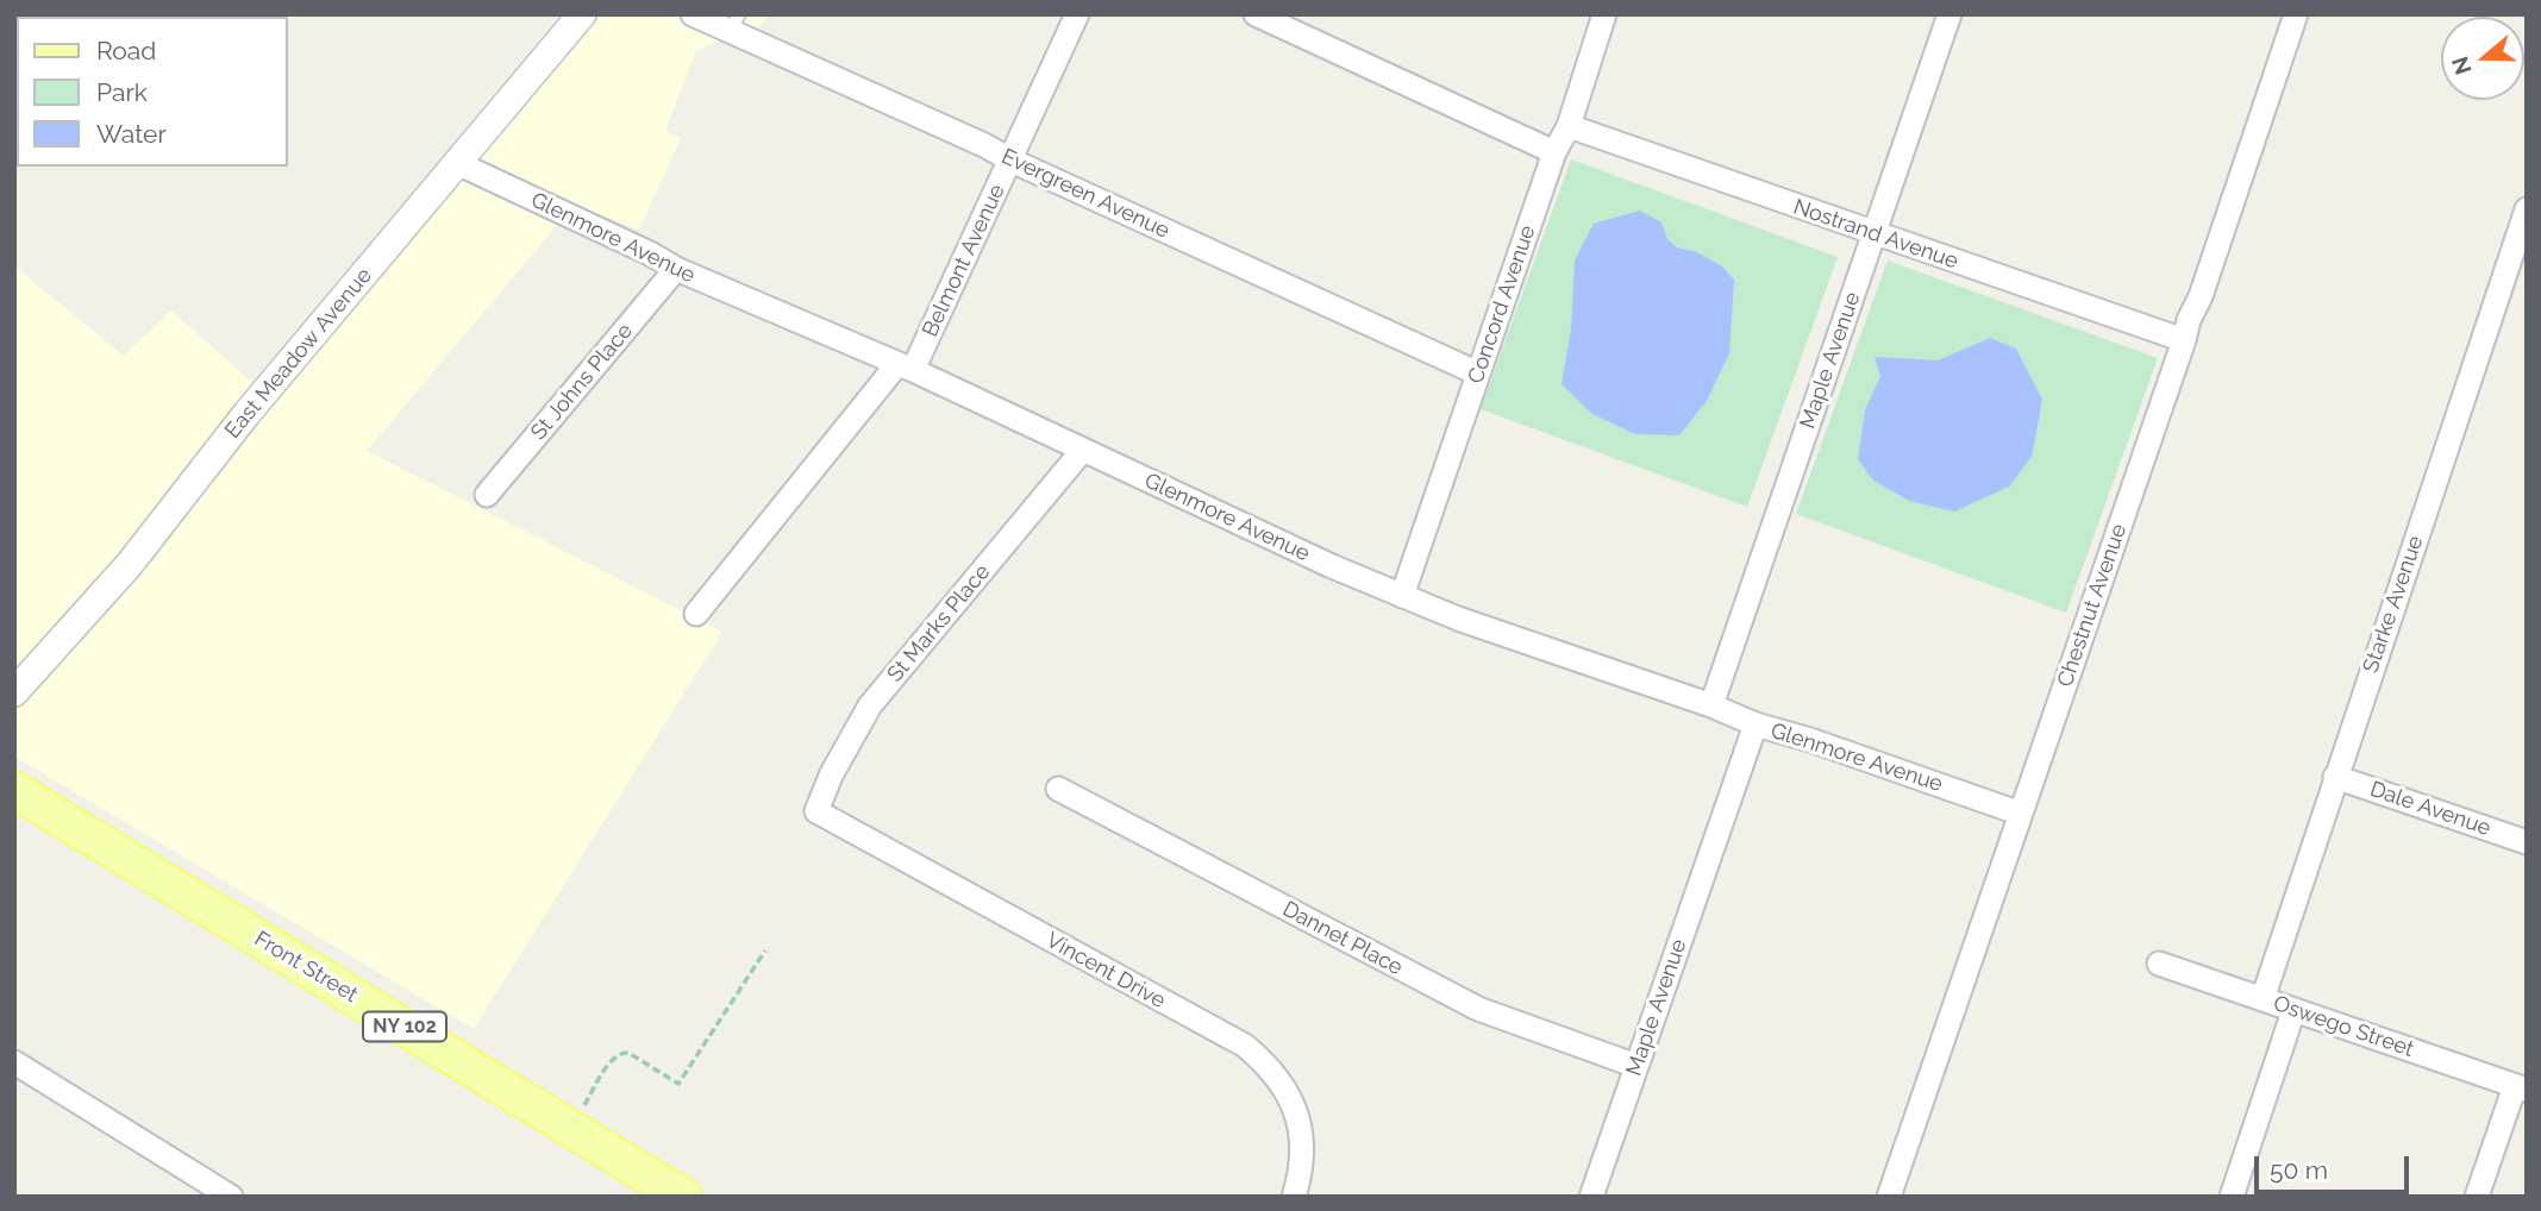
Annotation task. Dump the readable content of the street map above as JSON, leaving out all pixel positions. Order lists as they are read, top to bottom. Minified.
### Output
{"streets":{"main road":["Front Street","NY 102"],"street":["Evergreen Avenue","Nostrand Avenue","Glenmore Avenue","Belmont Avenue","Concord Avenue","East Meadow Avenue","Maple Avenue","St Johns Place","Starke Avenue","Chestnut Avenue","St Marks Place","Dale Avenue","Dannet Place","Vincent Drive","Oswego Street"]},"crossings":[["Evergreen Avenue","Belmont Avenue"],["Evergreen Avenue","Concord Avenue"],["Nostrand Avenue","Concord Avenue"],["Nostrand Avenue","Maple Avenue"],["Nostrand Avenue","Chestnut Avenue"],["Glenmore Avenue","Belmont Avenue"],["Glenmore Avenue","Concord Avenue"],["Glenmore Avenue","East Meadow Avenue"],["Glenmore Avenue","Maple Avenue"],["Glenmore Avenue","St Johns Place"],["Glenmore Avenue","Chestnut Avenue"],["Glenmore Avenue","St Marks Place"],["Maple Avenue","Dannet Place"],["Starke Avenue","Dale Avenue"],["Starke Avenue","Oswego Street"],["St Marks Place","Vincent Drive"]],"legend":["Road","Park","Water"],"scale_bar":"50 m","north":"left"}
